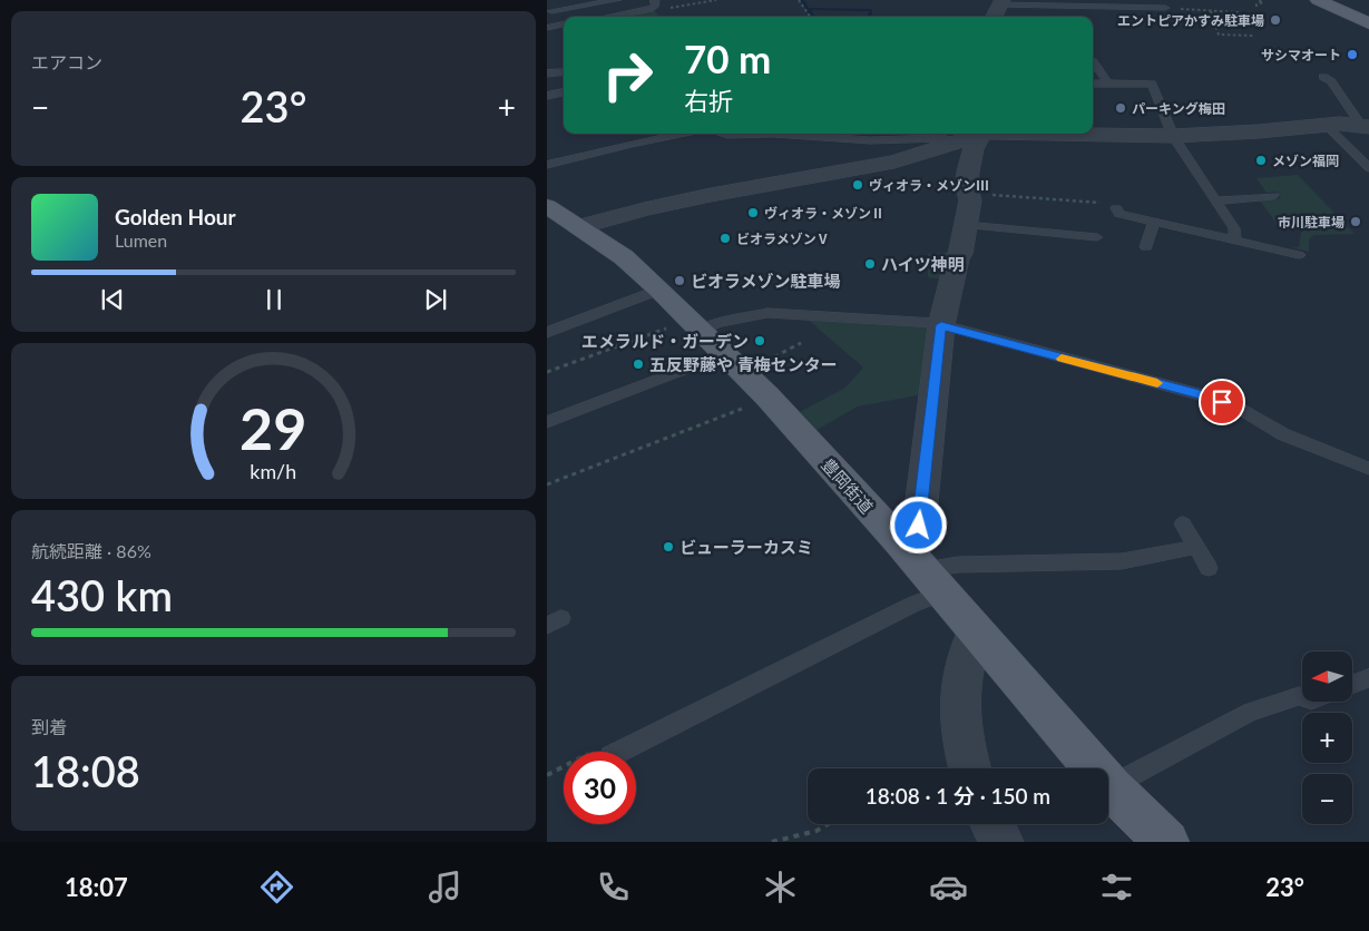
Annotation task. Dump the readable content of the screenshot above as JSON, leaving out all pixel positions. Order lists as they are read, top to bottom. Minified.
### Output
{"streets":{"main road":["豊岡街道"]},"places":["エントピアかすみ駐車場","サシマオート","パーキング梅田","メゾン福岡","ヴィオラ・メゾンⅢ","ヴィオラ・メゾンⅡ","市川駐車場","ビオラメゾンⅤ","ハイツ神明","ビオラメゾン駐車場","エメラルド・ガーデン","五反野藤や 青梅センター","ビューラーカスミ"],"north":"left","page":{"tile":["エアコン",["航続距離 · 86%","430 km"],["到着","18:08"]],"turn":["70 m","右折"],"heat":["−","23°","+"],"song":["Golden Hour","Lumen"],"map_buttons":["+","−"],"limit":"30","trip":"18:08 · 1 分 · 150 m","tabs":["18:07","23°"],"gauge":["29","km/h"]}}
